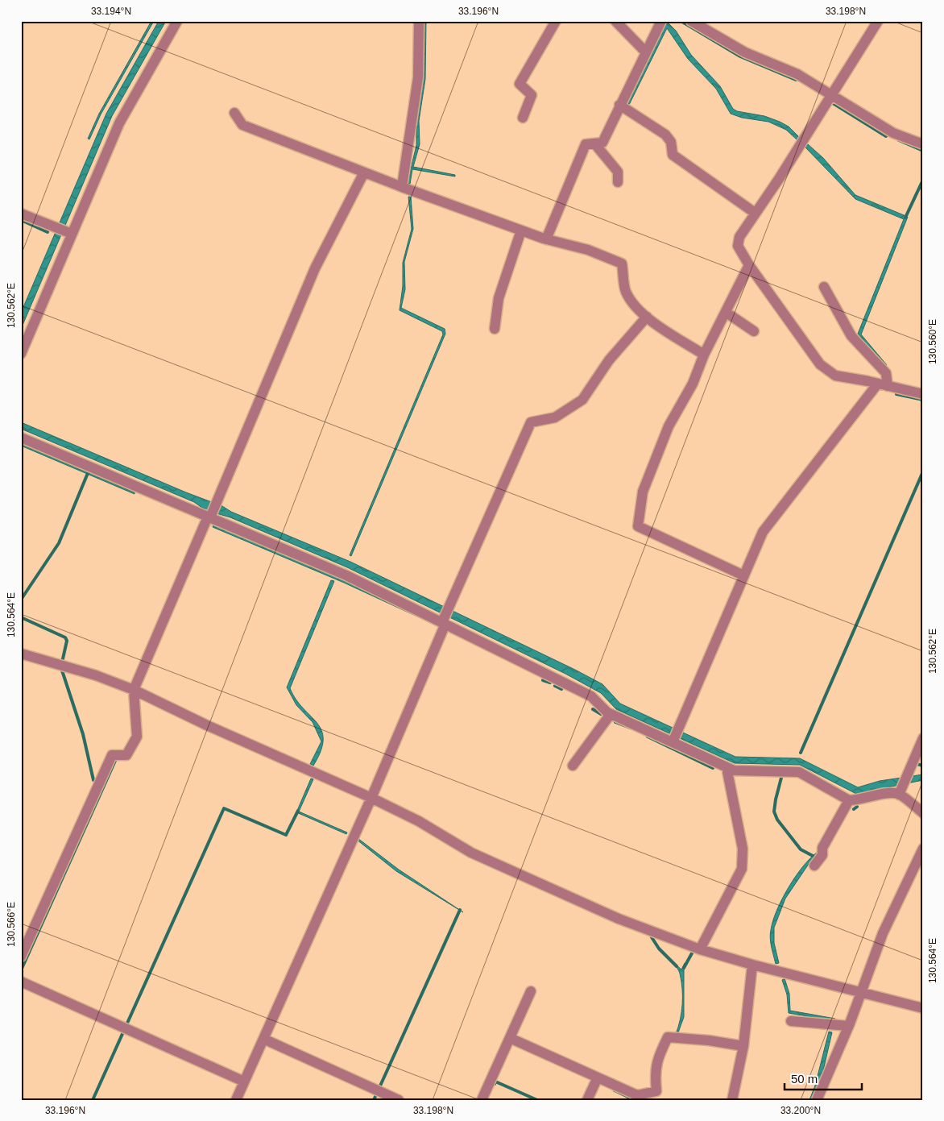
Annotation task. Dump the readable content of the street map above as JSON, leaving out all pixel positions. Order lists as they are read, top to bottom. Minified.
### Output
{"scale_bar":"50 m","coordinates":["33.194°N","33.196°N","33.198°N","130.562°E","130.560°E","130.564°E","130.566°E","33.200°N"]}
